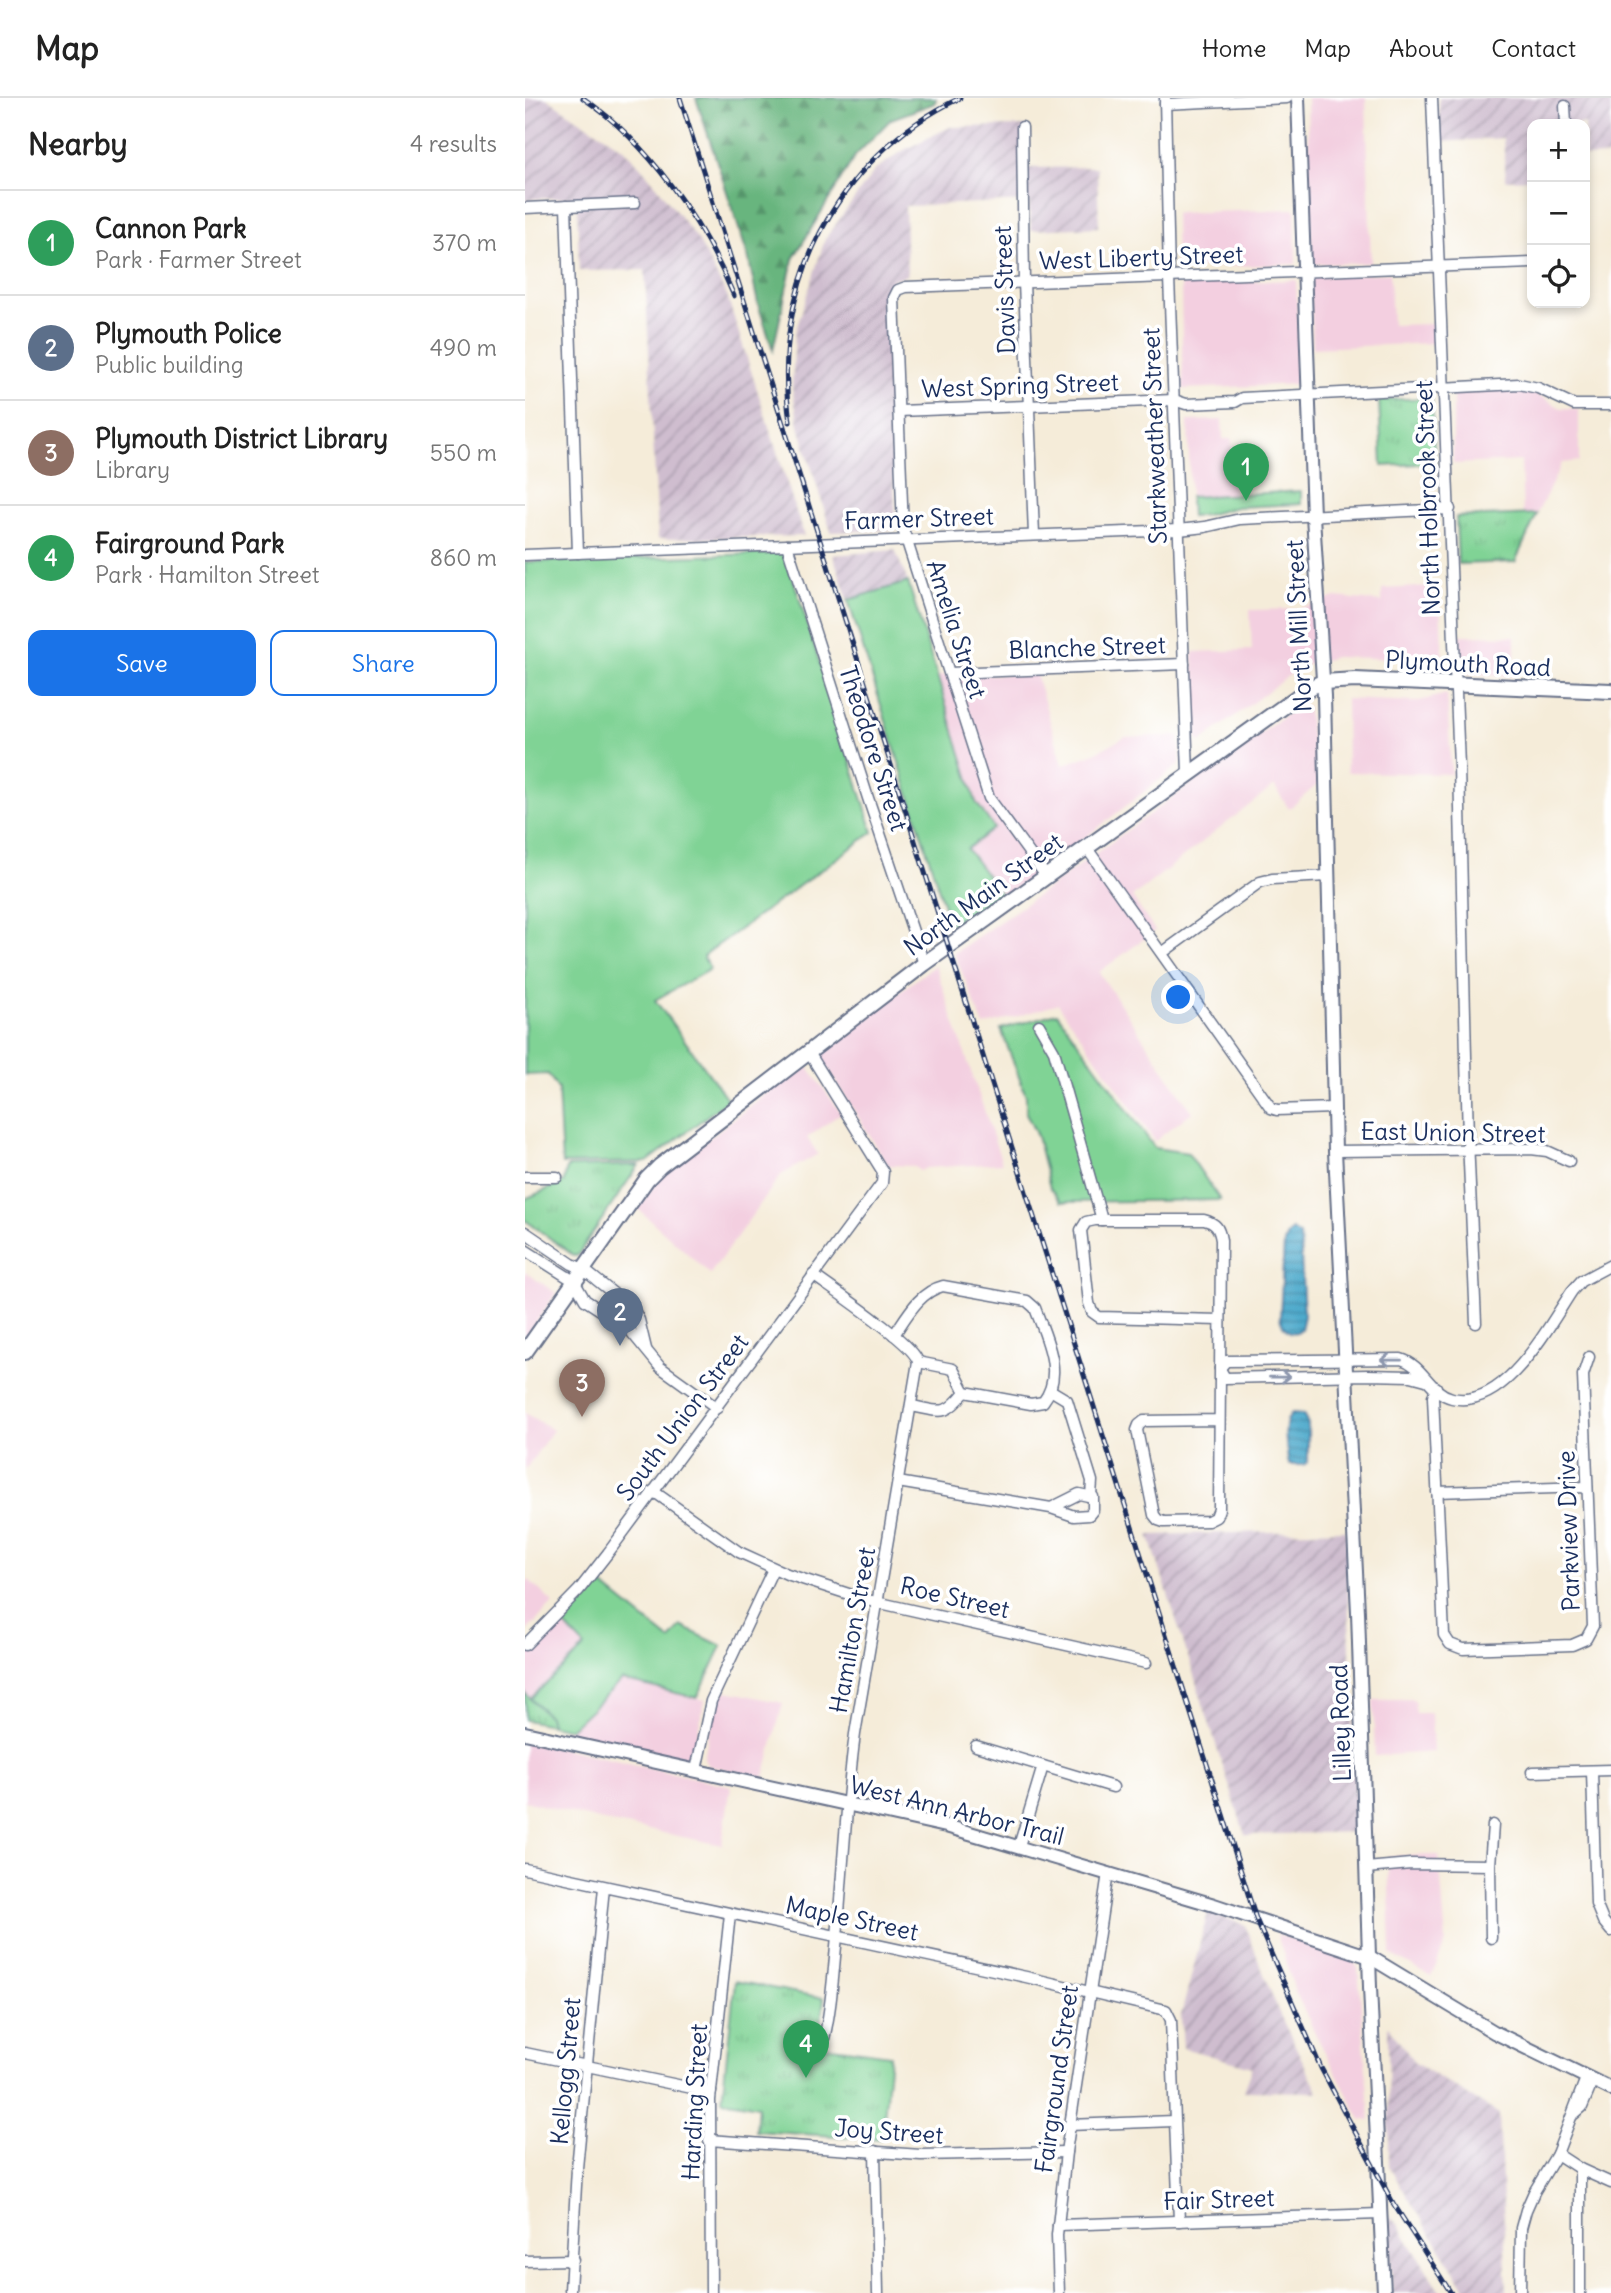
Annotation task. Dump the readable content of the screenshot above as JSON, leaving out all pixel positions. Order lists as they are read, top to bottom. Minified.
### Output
{"streets":{"main road":["Plymouth Road","North Main Street"],"street":["West Liberty Street","Davis Street","West Spring Street","Starkweather Street","North Holbrook Street","Farmer Street","North Mill Street","Amelia Street","Blanche Street","Theodore Street","East Union Street","South Union Street","Parkview Drive","Roe Street","Hamilton Street","Lilley Road","West Ann Arbor Trail","Maple Street","Kellogg Street","Fairground Street","Harding Street","Joy Street","Fair Street"]},"crossings":[["West Liberty Street","Davis Street"],["West Liberty Street","Starkweather Street"],["West Liberty Street","North Holbrook Street"],["West Liberty Street","North Mill Street"],["West Liberty Street","Amelia Street"],["Davis Street","West Spring Street"],["Davis Street","Farmer Street"],["West Spring Street","Starkweather Street"],["West Spring Street","North Holbrook Street"],["West Spring Street","North Mill Street"],["West Spring Street","Amelia Street"],["Starkweather Street","Farmer Street"],["Starkweather Street","Blanche Street"],["Starkweather Street","North Main Street"],["North Holbrook Street","Farmer Street"],["North Holbrook Street","Plymouth Road"],["North Holbrook Street","East Union Street"],["Farmer Street","North Mill Street"],["Farmer Street","Amelia Street"],["Farmer Street","Theodore Street"],["North Mill Street","Plymouth Road"],["North Mill Street","North Main Street"],["North Mill Street","East Union Street"],["North Mill Street","Lilley Road"],["Amelia Street","Blanche Street"],["Amelia Street","North Main Street"],["Plymouth Road","North Main Street"],["Theodore Street","North Main Street"],["North Main Street","South Union Street"],["East Union Street","Lilley Road"],["South Union Street","Roe Street"],["Roe Street","Hamilton Street"],["Hamilton Street","West Ann Arbor Trail"],["Hamilton Street","Maple Street"],["Lilley Road","West Ann Arbor Trail"],["Lilley Road","Fair Street"],["West Ann Arbor Trail","Fairground Street"],["Maple Street","Kellogg Street"],["Maple Street","Fairground Street"],["Maple Street","Harding Street"],["Fairground Street","Joy Street"],["Fairground Street","Fair Street"],["Harding Street","Joy Street"]],"page":{"header":"Map","nav":["Home","Map","About","Contact"],"heading":["Nearby","4 results"],"map_buttons":["+","−"],"list":[{"mark":"1","name":"Cannon Park","note":"Park · Farmer Street","value":"370 m"},{"mark":"2","name":"Plymouth Police","note":"Public building","value":"490 m"},{"mark":"3","name":"Plymouth District Library","note":"Library","value":"550 m"},{"mark":"4","name":"Fairground Park","note":"Park · Hamilton Street","value":"860 m"}],"pins":["1","2","3","4"],"buttons":["Save","Share"]}}
